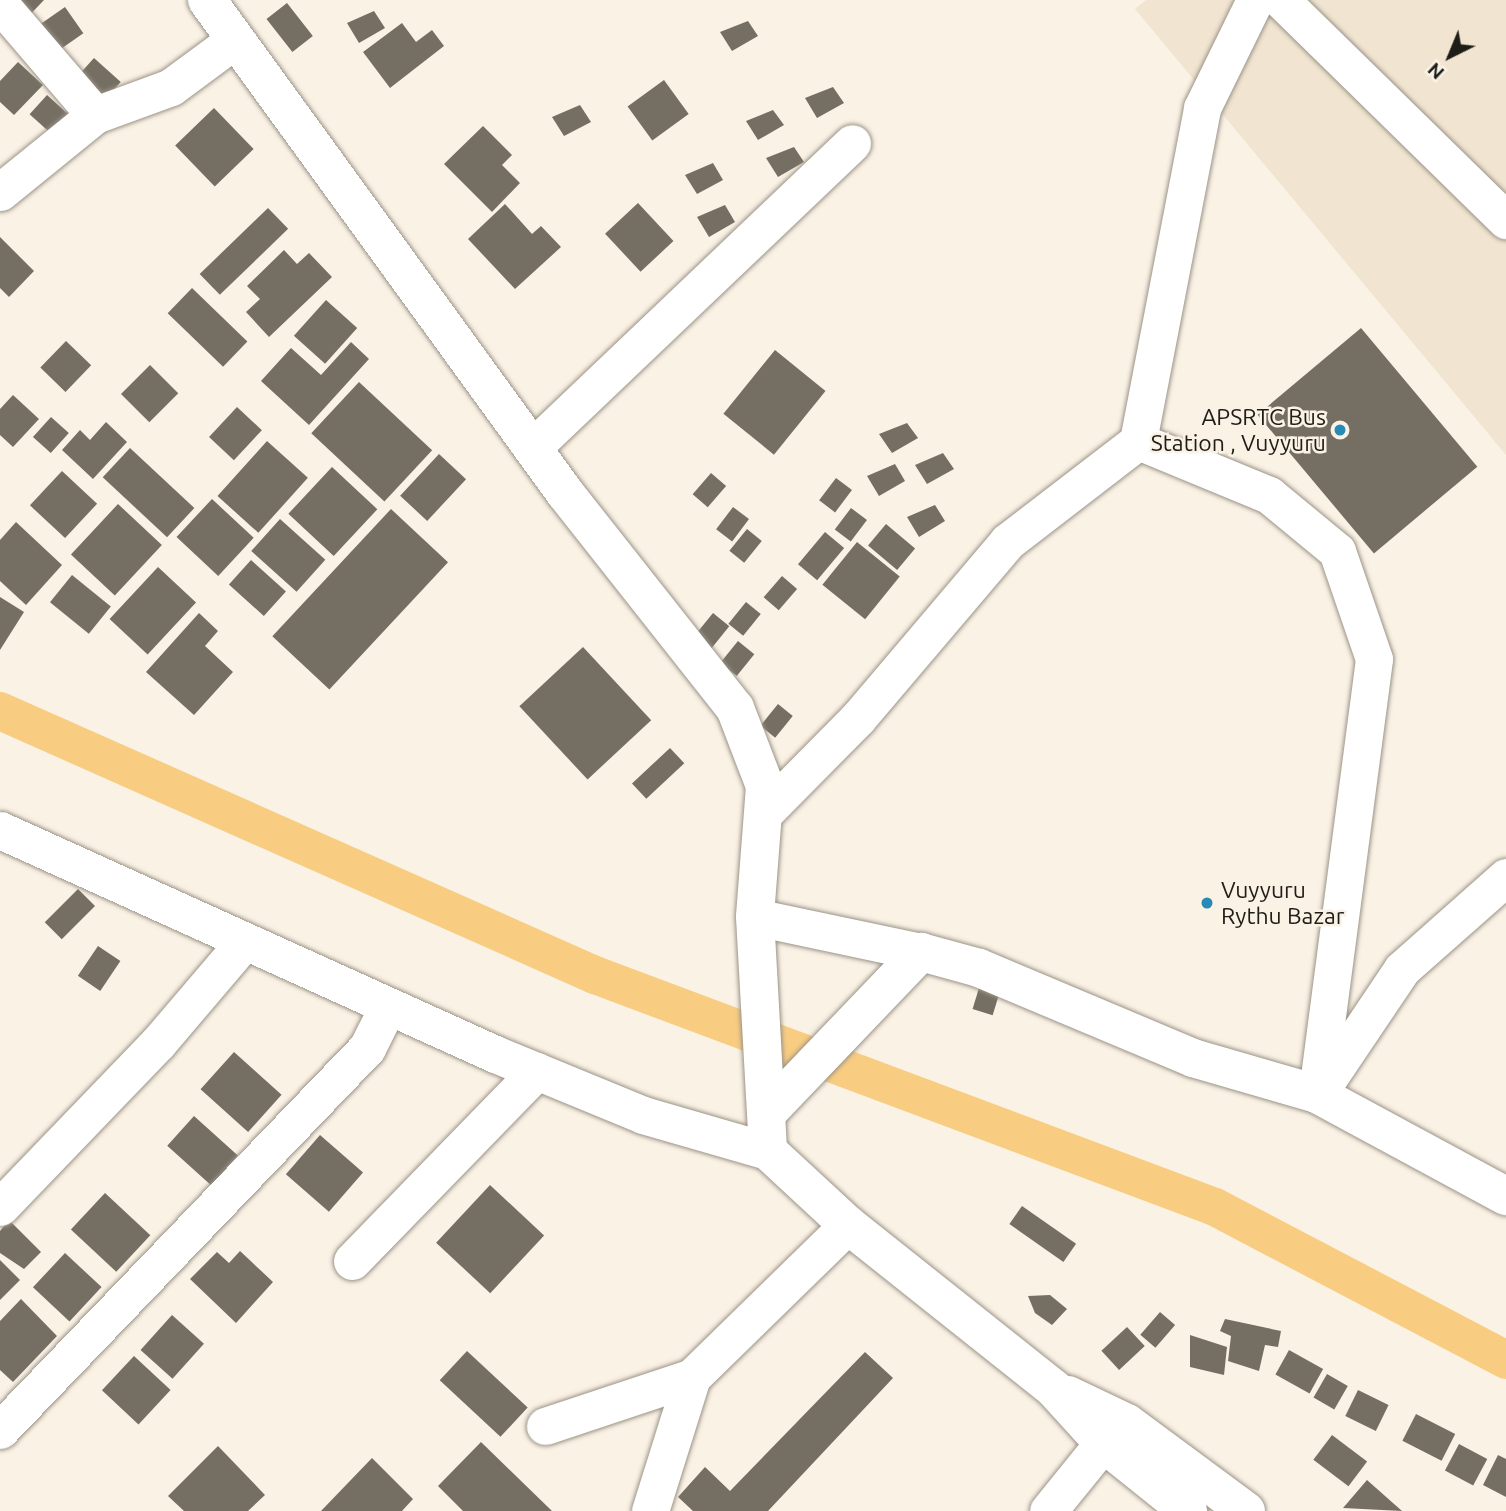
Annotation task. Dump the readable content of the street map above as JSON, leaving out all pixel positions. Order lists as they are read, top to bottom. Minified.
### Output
{"places":["APSRTC Bus Station , Vuyyuru","Vuyyuru Rythu Bazar"],"north":"bottom left"}
